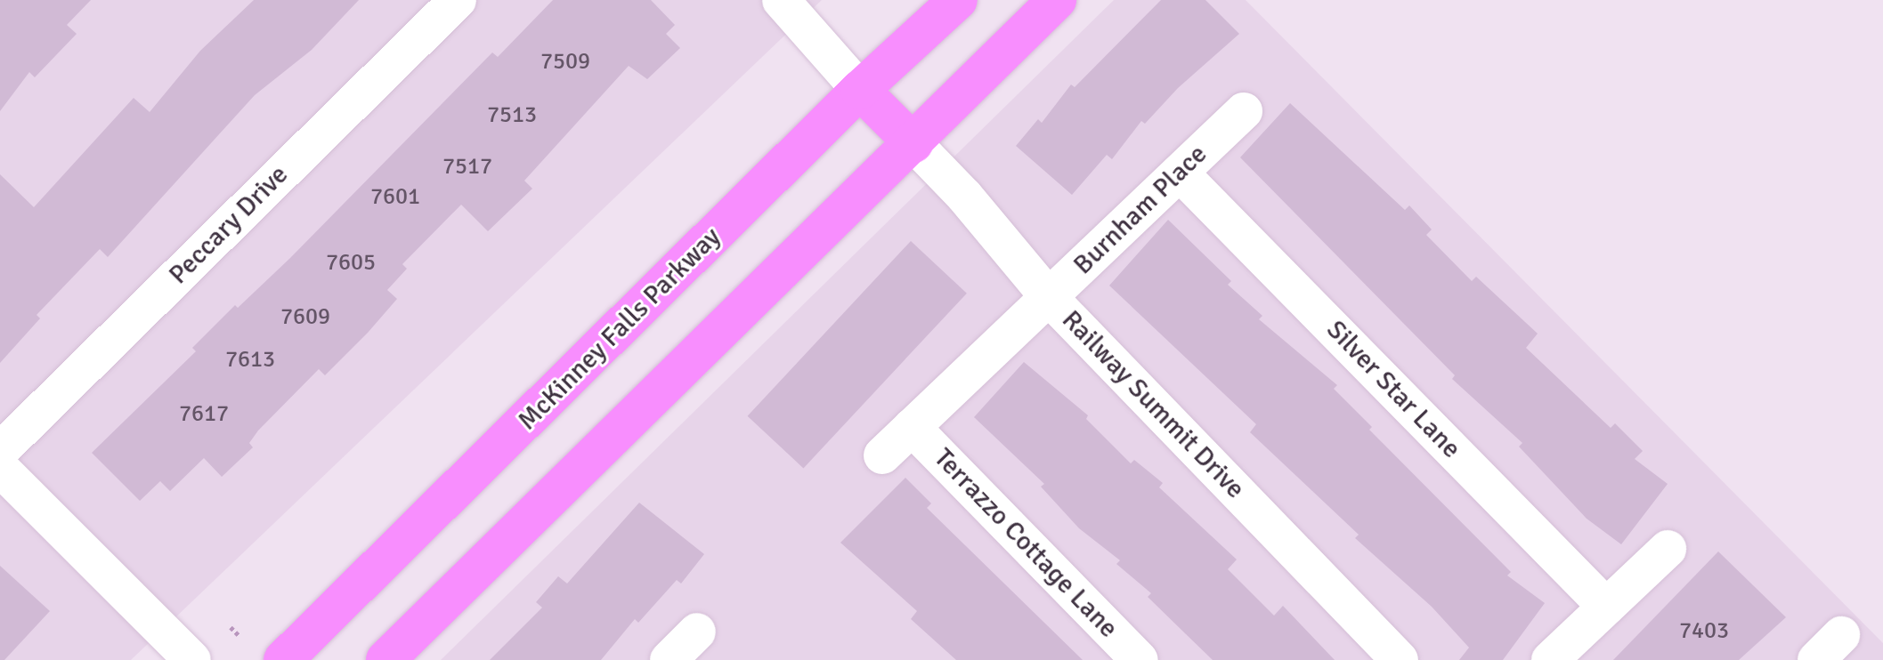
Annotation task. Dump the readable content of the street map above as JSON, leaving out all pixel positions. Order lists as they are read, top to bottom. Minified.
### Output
{"streets":{"main road":["McKinney Falls Parkway"],"street":["Burnham Place","Peccary Drive","Silver Star Lane","Railway Summit Drive","Terrazzo Cottage Lane"]},"crossings":[["Burnham Place","Silver Star Lane"],["Burnham Place","Railway Summit Drive"],["Burnham Place","Terrazzo Cottage Lane"]],"house_numbers":["7509","7513","7517","7601","7605","7609","7613","7617","7403"]}
